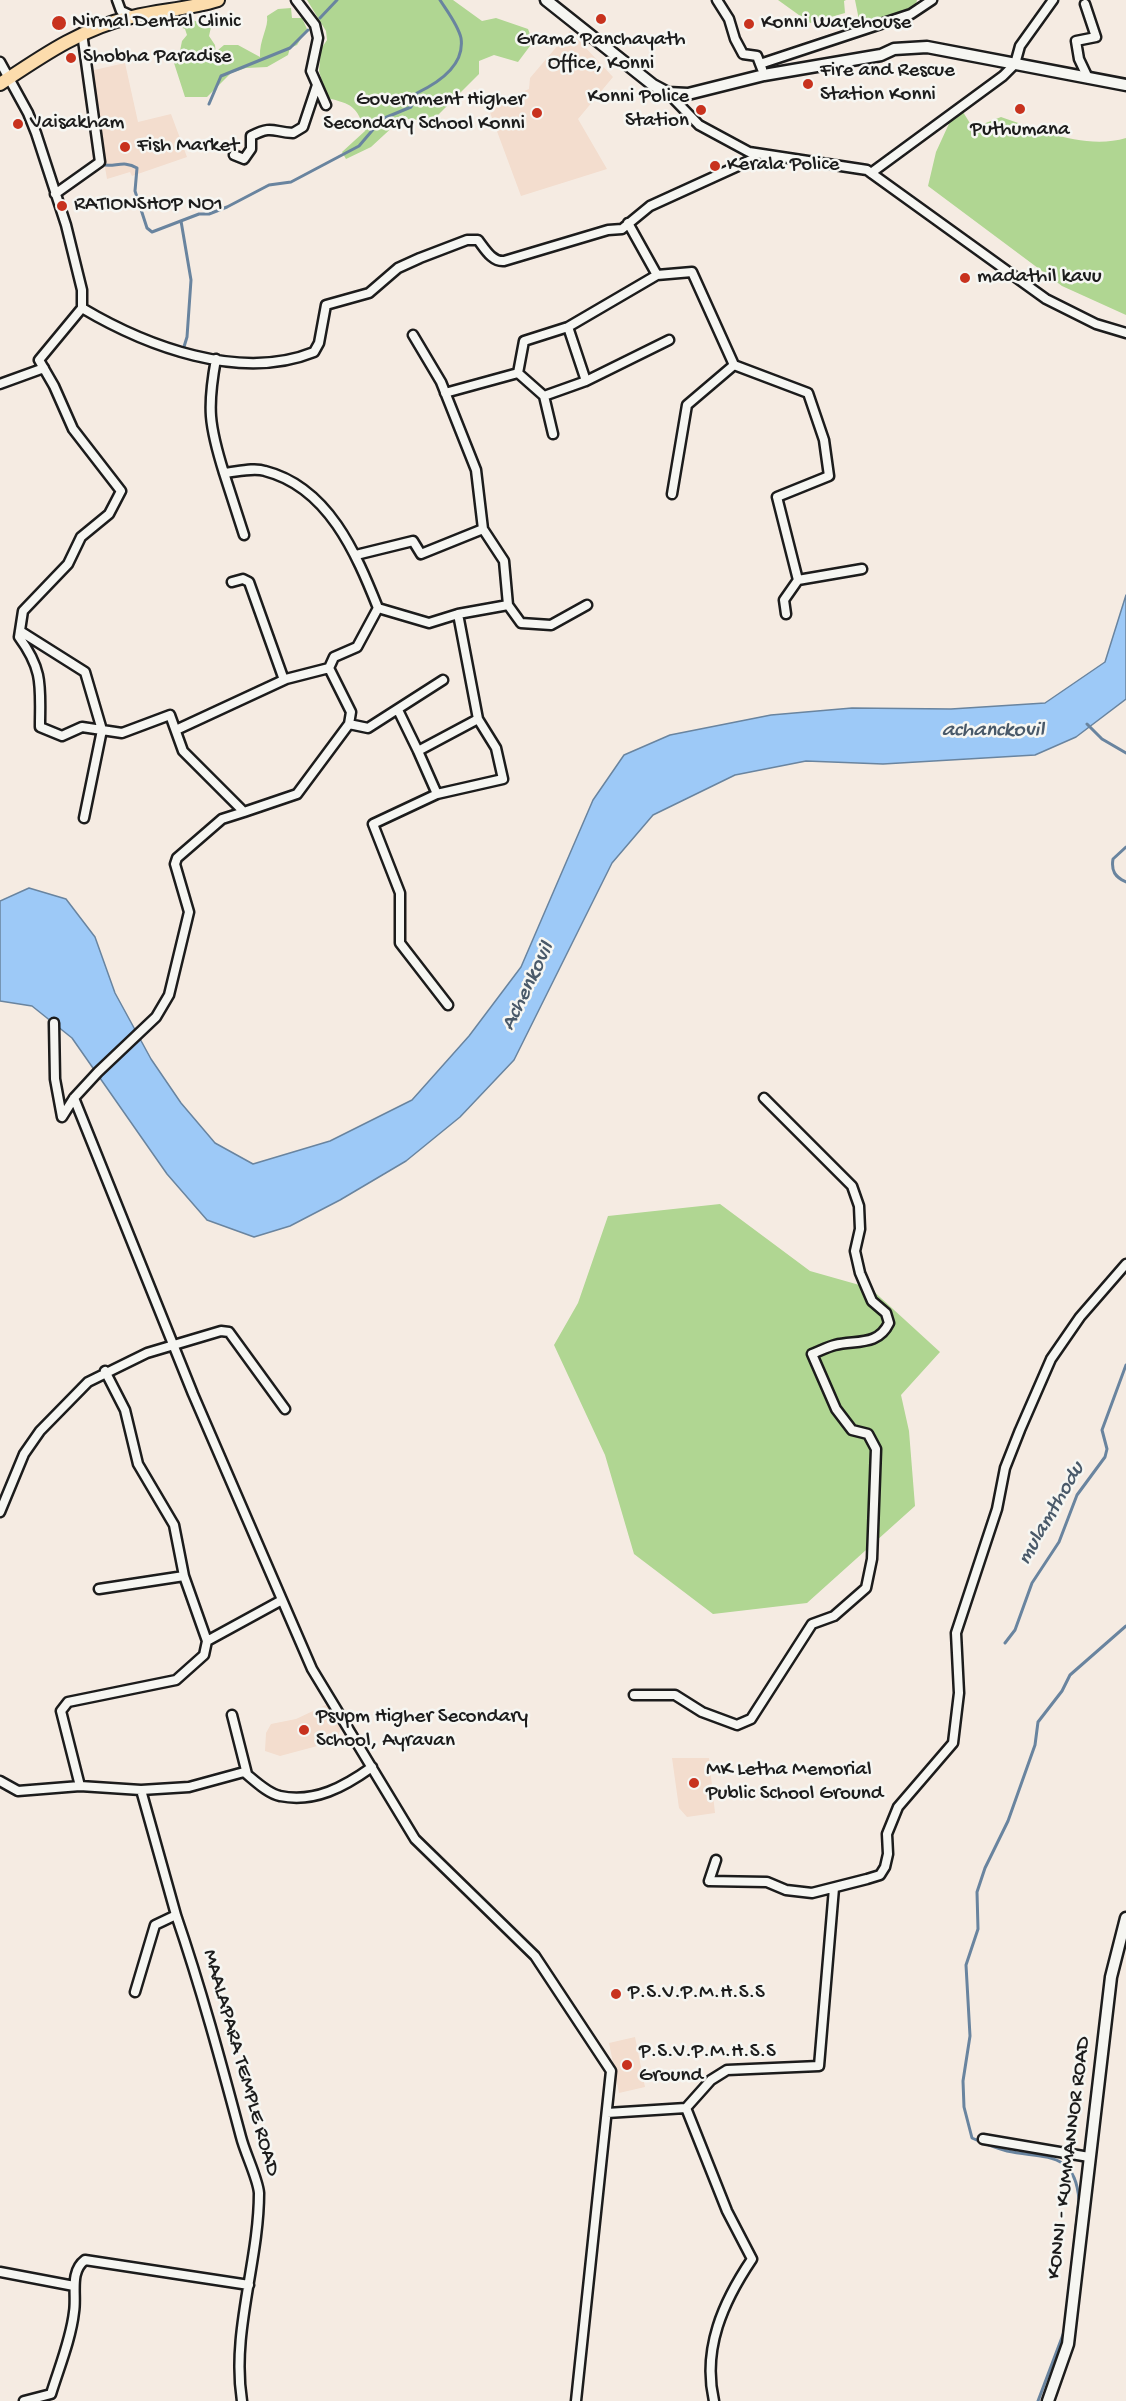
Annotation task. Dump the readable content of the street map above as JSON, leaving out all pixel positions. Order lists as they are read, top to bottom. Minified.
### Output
{"streets":{"main road":["KONNI - KUMMANNOR ROAD"],"street":["MAALAPARA TEMPLE ROAD"]},"water":["achanckovil","Achenkovil","mulamthodu"],"places":["Grama Panchayath Office, Konni","Nirmal Dental Clinic","Konni Warehouse","Shobha Paradise","Fire and Rescue Station Konni","Puthumana","Konni Police Station","Government Higher Secondary School Konni","Vaisakham","Fish Market","Kerala Police","RATIONSHOP NO1","madathil kavu","Psvpm Higher Secondary School, Ayravan","MK Letha Memorial Public School Ground","P.S.V.P.M.H.S.S","P.S.V.P.M.H.S.S Ground"]}
